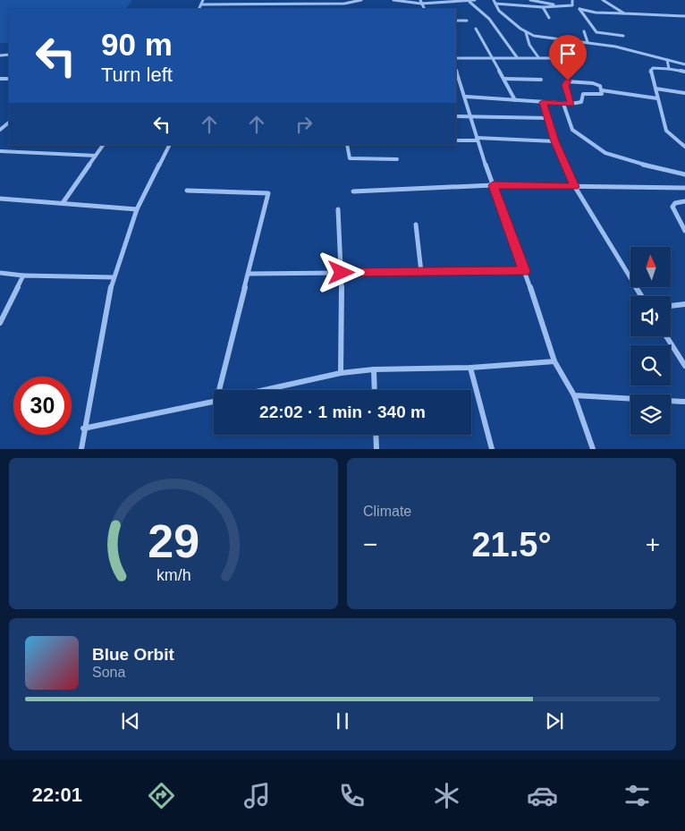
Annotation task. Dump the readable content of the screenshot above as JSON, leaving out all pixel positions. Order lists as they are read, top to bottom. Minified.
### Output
{"north":"top","page":{"turn":["90 m","Turn left"],"limit":"30","trip":"22:02 · 1 min · 340 m","tile":"Climate","heat":["−","21.5°","+"],"song":["Blue Orbit","Sona"],"tabs":"22:01","gauge":["29","km/h"]}}
